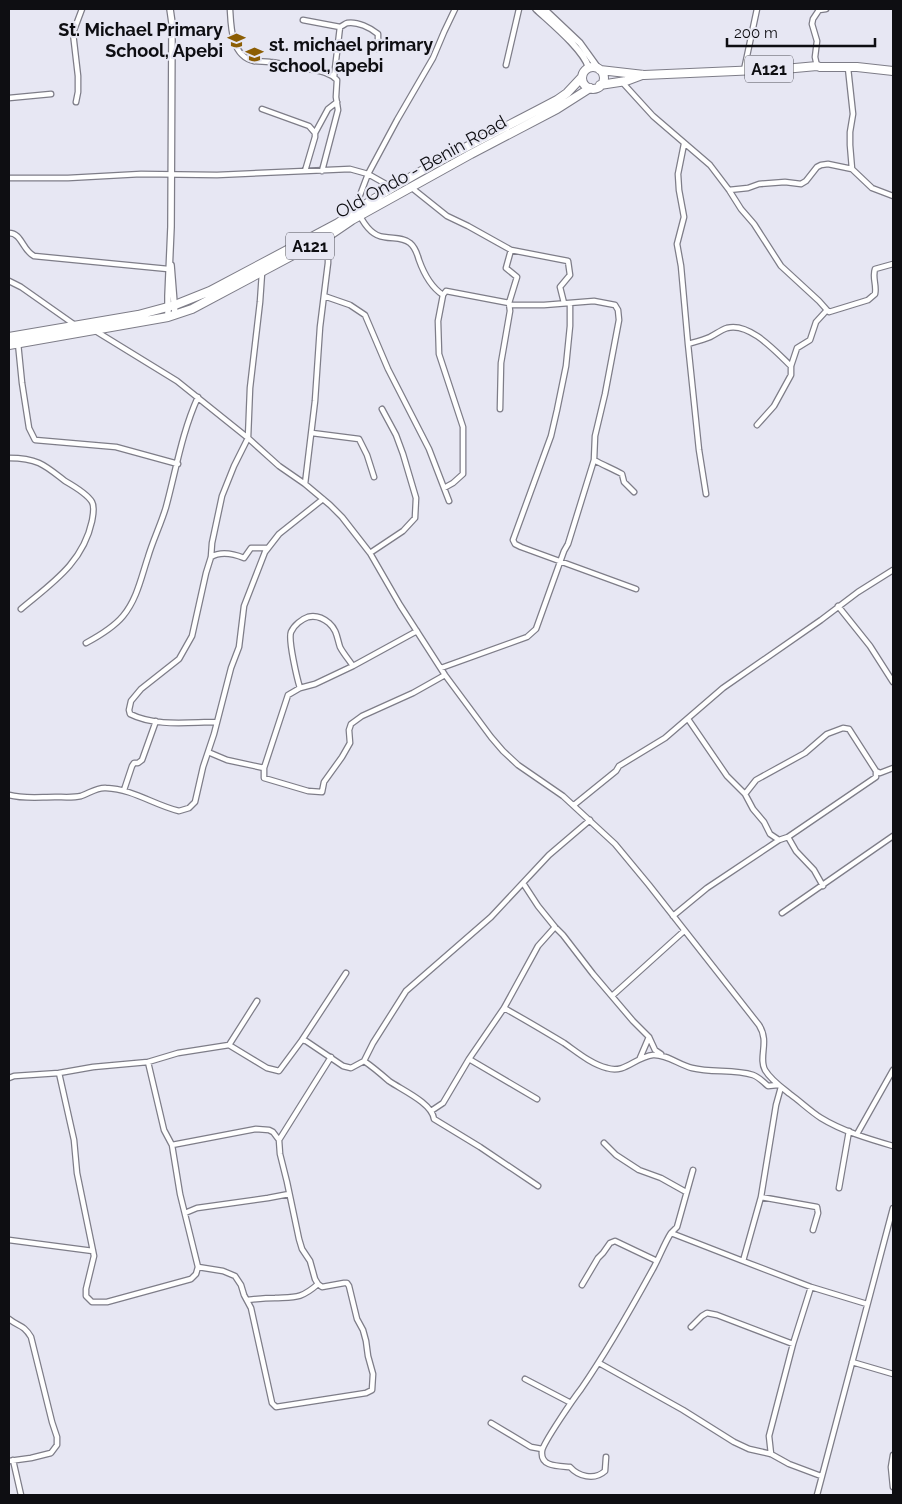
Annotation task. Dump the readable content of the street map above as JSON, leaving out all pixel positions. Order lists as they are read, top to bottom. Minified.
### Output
{"streets":{"main road":["A121","Old Ondo - Benin Road"]},"places":{"school or university":["St. Michael Primary School, Apebi","st. michael primary school, apebi"]},"scale_bar":"200 m"}
